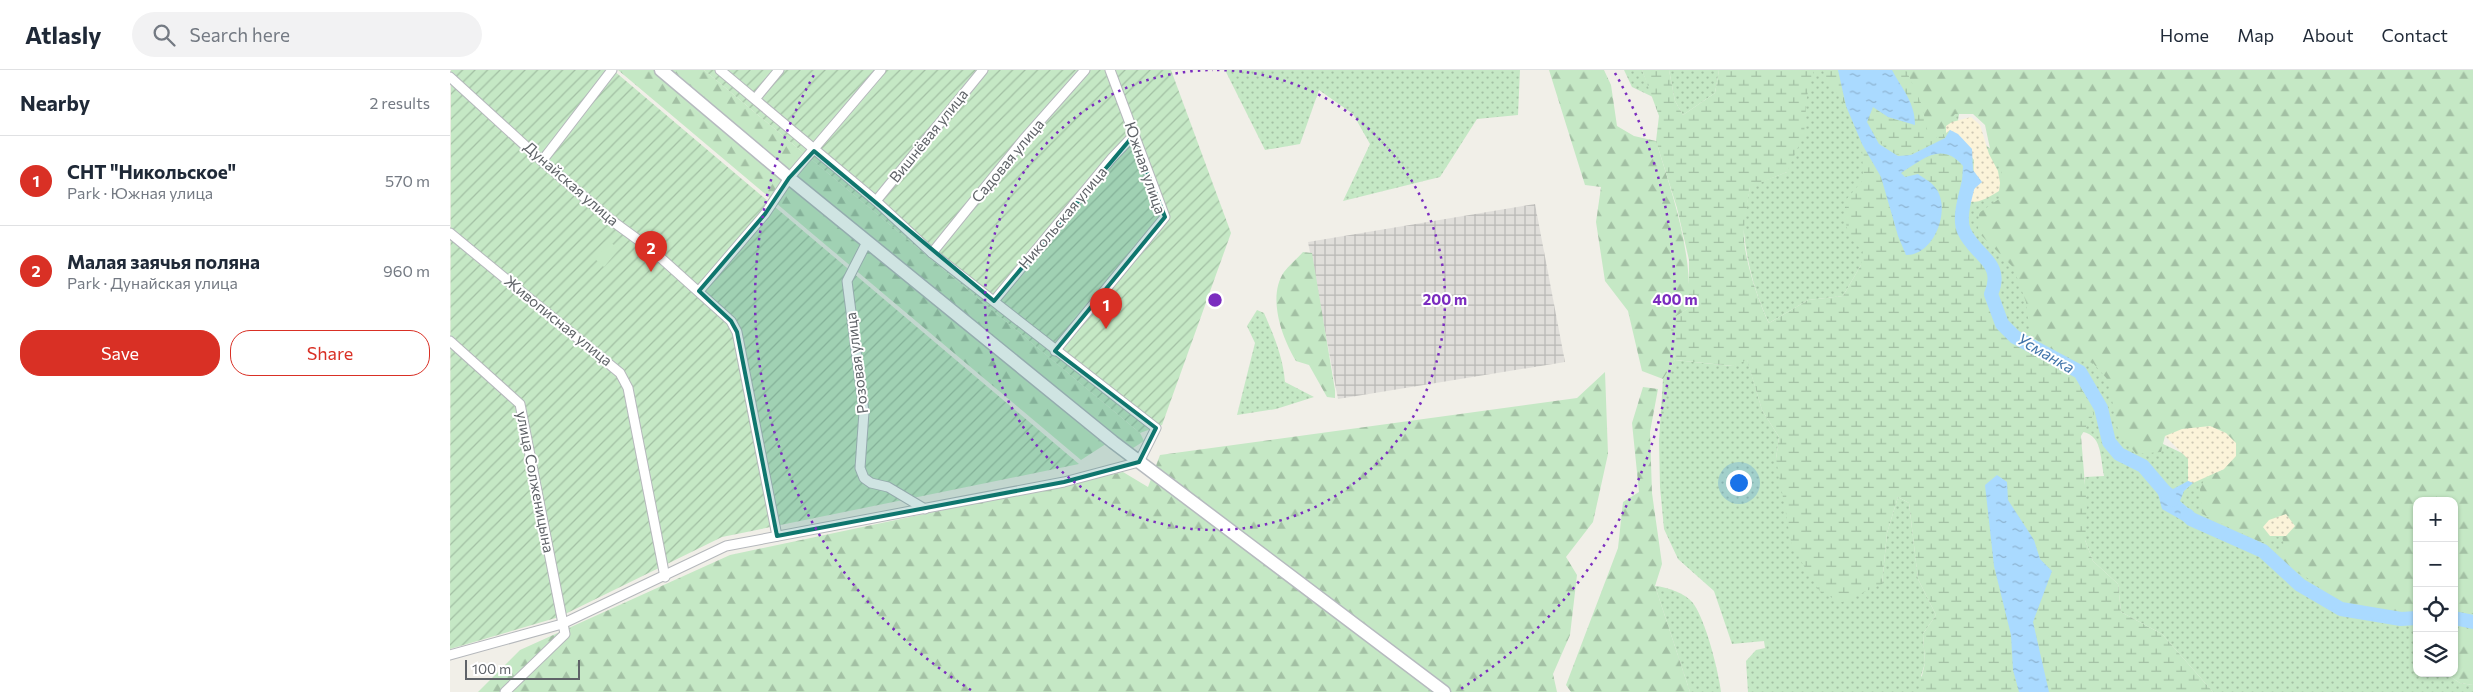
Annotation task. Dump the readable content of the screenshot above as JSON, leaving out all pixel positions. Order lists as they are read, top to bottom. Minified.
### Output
{"streets":{"street":["Вишнёвая улица","Садовая улица","Южная улица","Дунайская улица","Никольская улица","Живописная улица","Розовая улица","улица Солженицына"]},"crossings":[["Южная улица","Никольская улица"]],"water":["Усманка"],"scale_bar":"100 m","page":{"header":"Atlasly","search":"Search here","nav":["Home","Map","About","Contact"],"heading":["Nearby","2 results"],"list":[{"mark":"1","name":"СНТ \"Никольское\"","note":"Park · Южная улица","value":"570 m"},{"mark":"2","name":"Малая заячья поляна","note":"Park · Дунайская улица","value":"960 m"}],"pins":["2","1"],"buttons":["Save","Share"],"map_buttons":["+","−"],"scale":"100 m"},"rings":["200 m","400 m"]}
